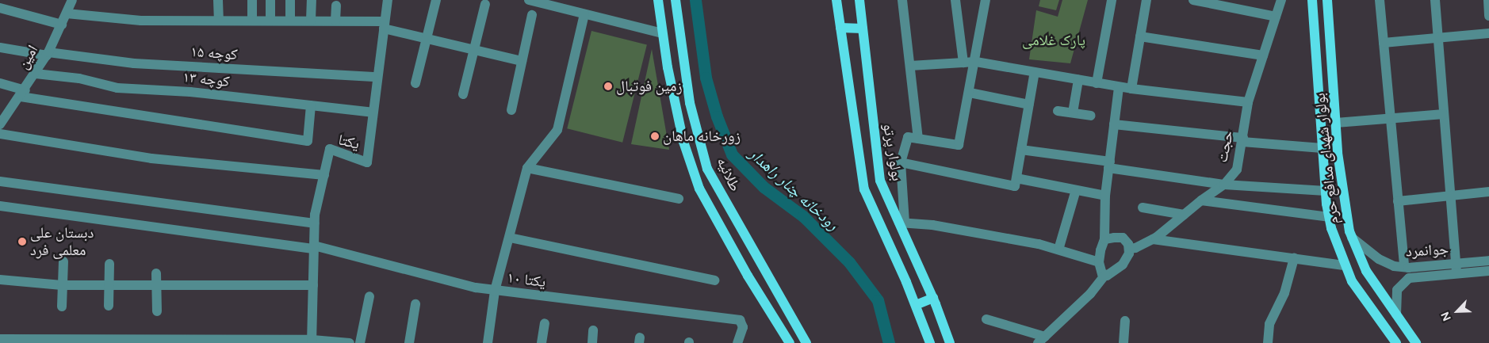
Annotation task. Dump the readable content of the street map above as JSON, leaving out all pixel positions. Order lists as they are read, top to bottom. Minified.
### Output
{"streets":{"main road":["بولوار پرتو","بولوار شهدای مدافع حرم","طلائیه"],"street":["کوچه ۱۵","امین","کوچه ۱۳","یکتا","حجت","جوانمرد","۱۰ یکتا"]},"crossings":[["کوچه ۱۵","امین"],["کوچه ۱۵","یکتا"],["امین","کوچه ۱۳"],["کوچه ۱۳","یکتا"],["یکتا","۱۰ یکتا"],["بولوار شهدای مدافع حرم","جوانمرد"]],"water":["رودخانه چنار راهدار"],"parks":["پارک غلامی"],"places":["زمین فوتبال","زورخانه ماهان","دبستان علی معلمی فرد"],"north":"bottom left"}
